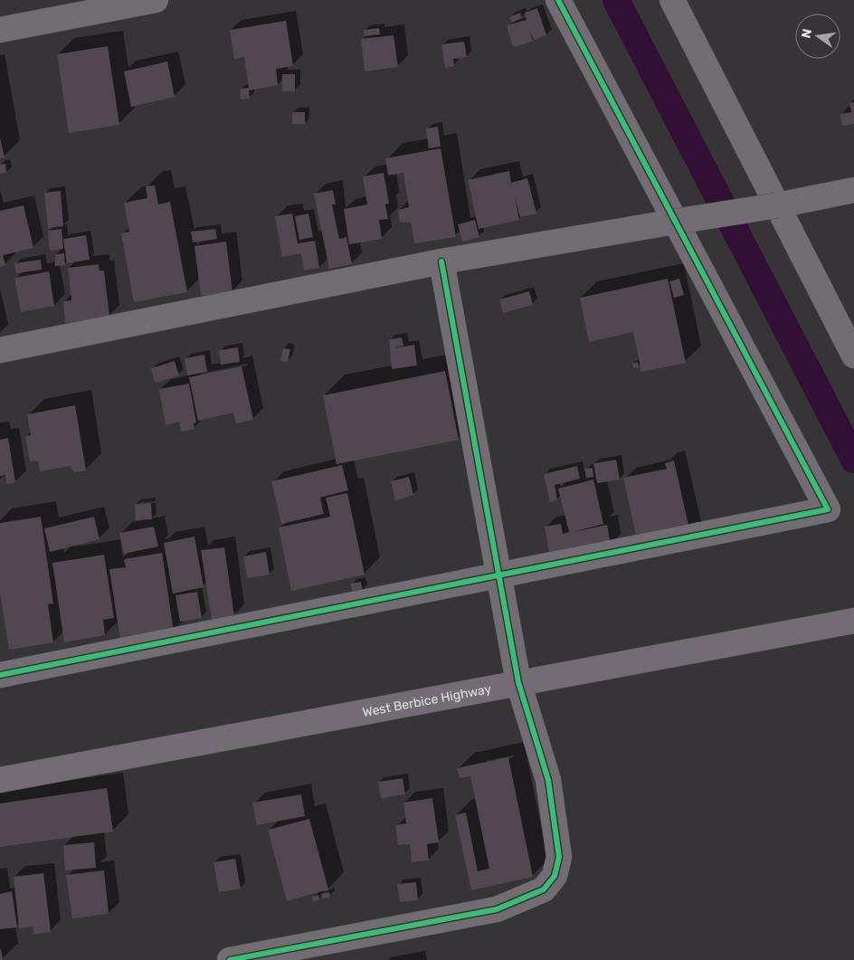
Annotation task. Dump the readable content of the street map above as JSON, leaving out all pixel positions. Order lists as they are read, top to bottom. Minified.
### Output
{"streets":{"main road":["West Berbice Highway"]},"north":"left"}
